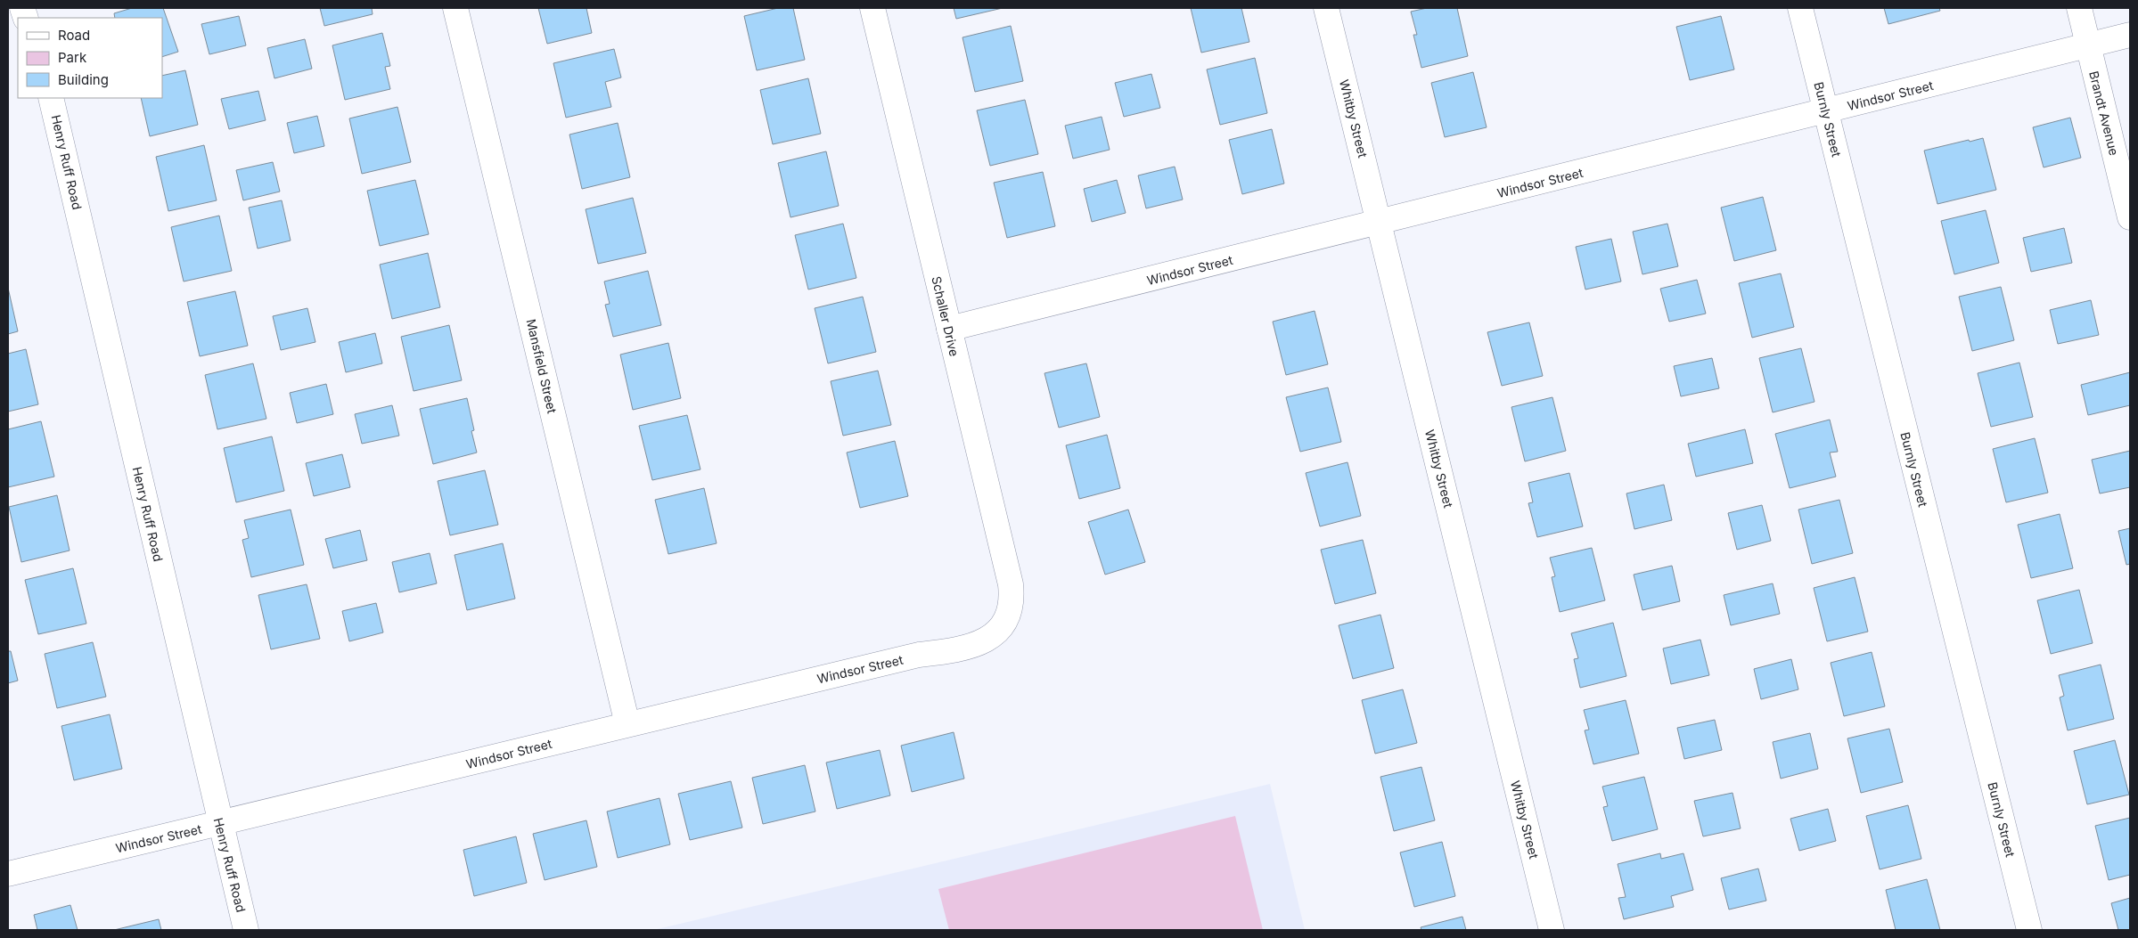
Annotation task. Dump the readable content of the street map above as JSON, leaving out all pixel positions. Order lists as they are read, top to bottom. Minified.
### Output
{"streets":{"street":["Windsor Street","Brandt Avenue","Whitby Street","Burnly Street","Henry Ruff Road","Schaller Drive","Mansfield Street"]},"crossings":[["Windsor Street","Brandt Avenue"],["Windsor Street","Whitby Street"],["Windsor Street","Burnly Street"],["Windsor Street","Henry Ruff Road"],["Windsor Street","Schaller Drive"],["Windsor Street","Mansfield Street"]],"legend":["Road","Park","Building"]}
